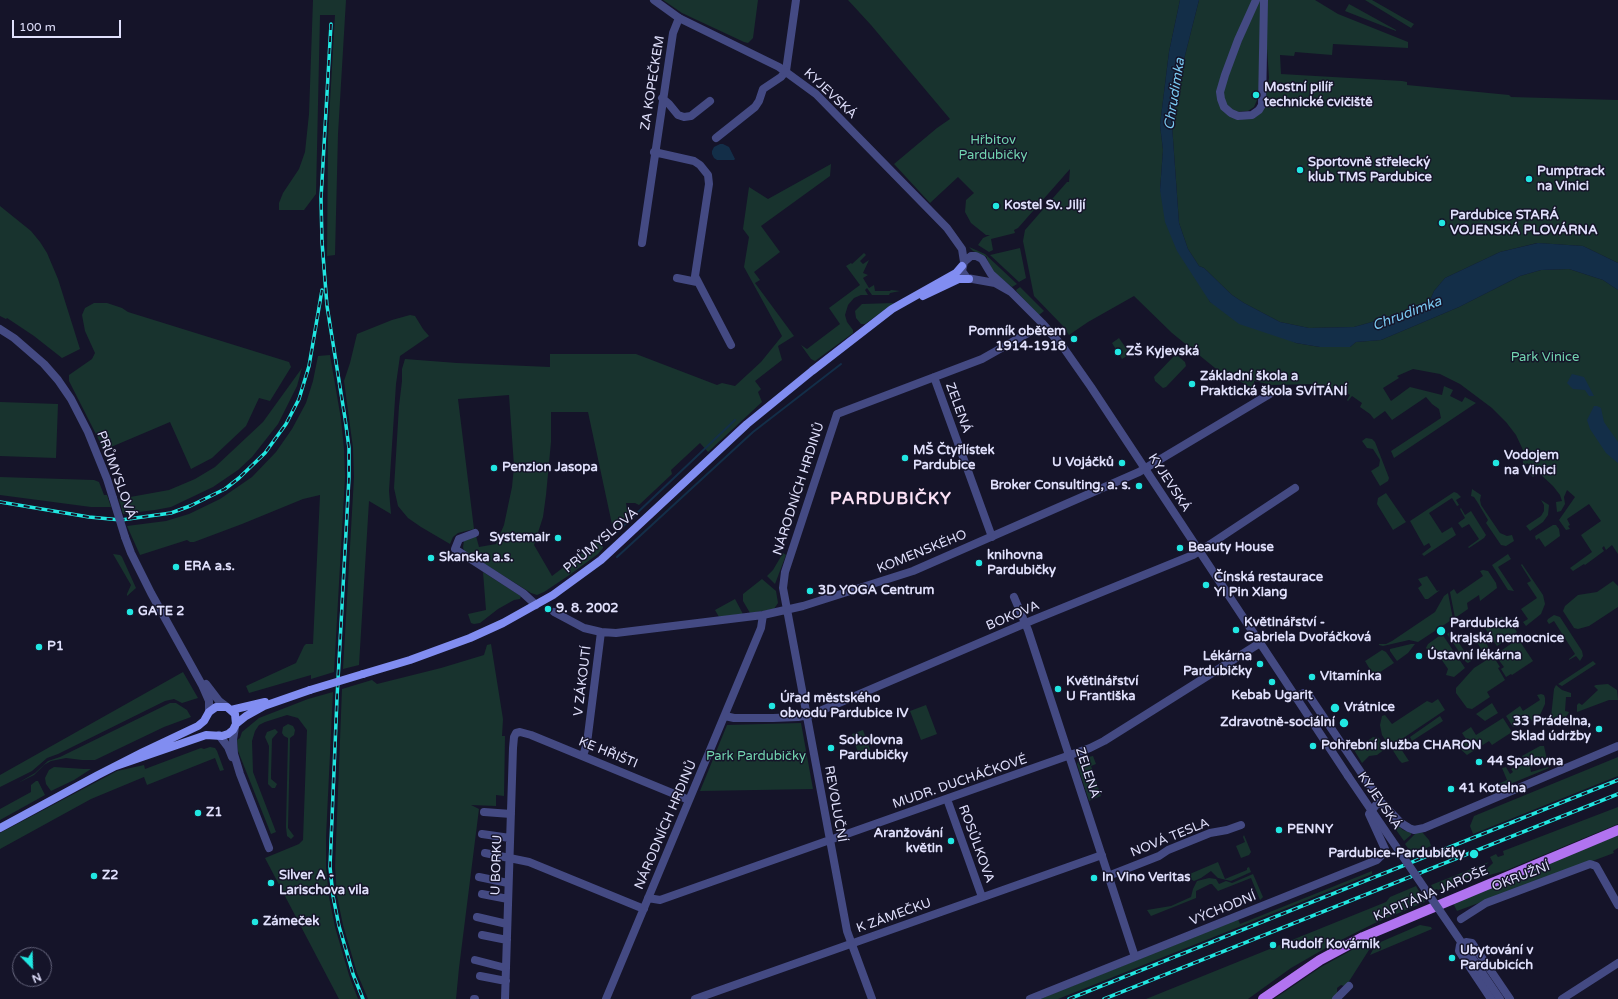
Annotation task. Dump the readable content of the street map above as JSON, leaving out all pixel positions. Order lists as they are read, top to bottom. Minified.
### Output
{"streets":{"main road":["PRŮMYSLOVÁ","KAPITÁNA JAROŠE"],"street":["ZA KOPEČKEM","KYJEVSKÁ","ZELENÁ","NÁRODNÍCH HRDINŮ","KOMENSKÉHO","BOKOVA","V ZÁKOUTÍ","KE HŘIŠTI","MUDR. DUCHÁČKOVÉ","REVOLUČNÍ","NOVÁ TESLA","ROSŮLKOVA","U BORKU","OKRUŽNÍ","VÝCHODNÍ","K ZÁMEČKU"]},"crossings":[["ZA KOPEČKEM","KYJEVSKÁ"],["KYJEVSKÁ","PRŮMYSLOVÁ"],["KYJEVSKÁ","KOMENSKÉHO"],["KYJEVSKÁ","BOKOVA"],["KYJEVSKÁ","MUDR. DUCHÁČKOVÉ"],["KYJEVSKÁ","VÝCHODNÍ"],["ZELENÁ","NÁRODNÍCH HRDINŮ"],["ZELENÁ","KOMENSKÉHO"],["ZELENÁ","BOKOVA"],["ZELENÁ","MUDR. DUCHÁČKOVÉ"],["ZELENÁ","NOVÁ TESLA"],["ZELENÁ","VÝCHODNÍ"],["ZELENÁ","K ZÁMEČKU"],["NÁRODNÍCH HRDINŮ","KOMENSKÉHO"],["NÁRODNÍCH HRDINŮ","BOKOVA"],["NÁRODNÍCH HRDINŮ","KE HŘIŠTI"],["NÁRODNÍCH HRDINŮ","MUDR. DUCHÁČKOVÉ"],["NÁRODNÍCH HRDINŮ","REVOLUČNÍ"],["KOMENSKÉHO","V ZÁKOUTÍ"],["KOMENSKÉHO","REVOLUČNÍ"],["BOKOVA","REVOLUČNÍ"],["V ZÁKOUTÍ","KE HŘIŠTI"],["KE HŘIŠTI","U BORKU"],["MUDR. DUCHÁČKOVÉ","REVOLUČNÍ"],["MUDR. DUCHÁČKOVÉ","ROSŮLKOVA"],["REVOLUČNÍ","K ZÁMEČKU"],["ROSŮLKOVA","K ZÁMEČKU"]],"districts":["PARDUBIČKY"],"water":["Chrudimka"],"parks":["Hřbitov Pardubičky","Park Vinice","Park Pardubičky"],"places":["Mostní pilíř technické cvičiště","Sportovně střelecký klub TMS Pardubice","Pumptrack na Vinici","Kostel Sv. Jiljí","Pardubice STARÁ VOJENSKÁ PLOVÁRNA","Pomník obětem 1914-1918","ZŠ Kyjevská","Základní škola a Praktická škola SVÍTÁNÍ","MŠ Čtyřlístek Pardubice","U Vojáčků","Vodojem na Vinici","Penzion Jasopa","Broker Consulting, a. s.","Systemair","Beauty House","Skanska a.s.","knihovna Pardubičky","ERA a.s.","Čínská restaurace Yi Pin Xiang","3D YOGA Centrum","9. 8. 2002","GATE 2","Květinářství - Gabriela Dvořáčková","Pardubická krajská nemocnice","P1","Ústavní lékárna","Lékárna Pardubičky","Vitamínka","Kebab Ugarit","Květinářství U Františka","Úřad městského obvodu Pardubice IV","Vrátnice","Zdravotně-sociální","33 Prádelna, Sklad údržby","Pohřební služba CHARON","Sokolovna Pardubičky","44 Spalovna","41 Kotelna","Z1","PENNY","Aranžování květin","Pardubice-Pardubičky","Z2","In Vino Veritas","Silver A - Larischova vila","Zámeček","Rudolf Kovárnik","Ubytování v Pardubicích"],"scale_bar":"100 m","north":"bottom right"}
